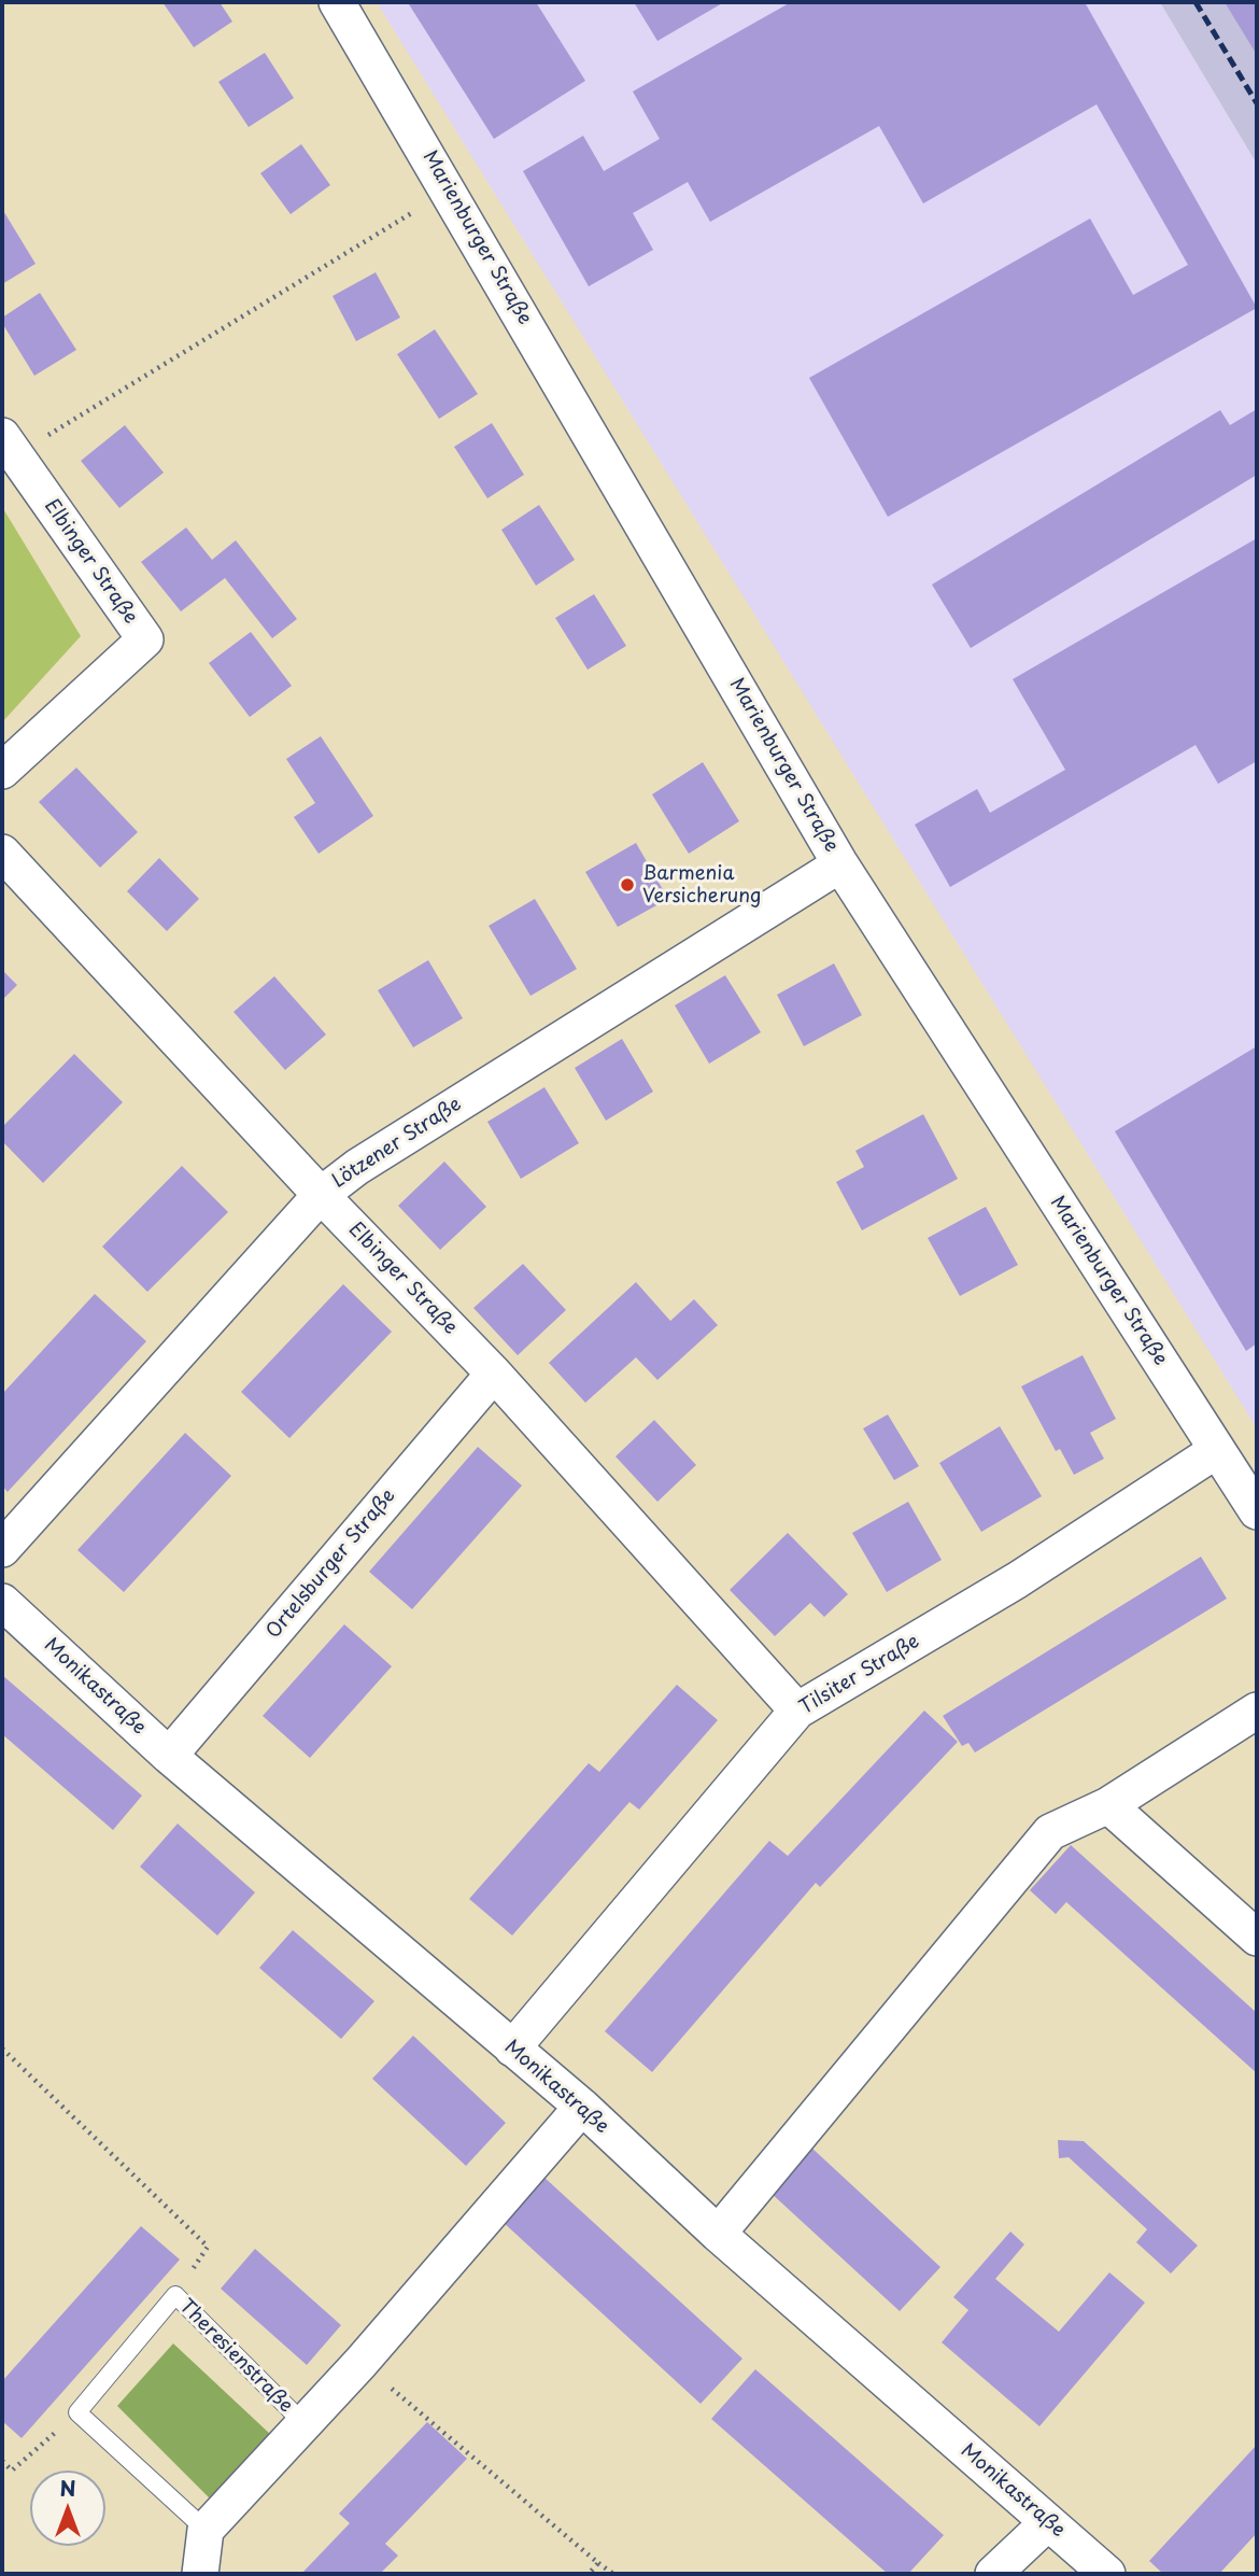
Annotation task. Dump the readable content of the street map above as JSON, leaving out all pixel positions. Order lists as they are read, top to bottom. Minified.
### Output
{"streets":{"street":["Marienburger Straße","Elbinger Straße","Lötzener Straße","Ortelsburger Straße","Tilsiter Straße","Monikastraße","Theresienstraße"]},"crossings":[["Marienburger Straße","Lötzener Straße"],["Marienburger Straße","Tilsiter Straße"],["Elbinger Straße","Lötzener Straße"],["Elbinger Straße","Ortelsburger Straße"],["Elbinger Straße","Tilsiter Straße"],["Ortelsburger Straße","Monikastraße"],["Tilsiter Straße","Monikastraße"],["Monikastraße","Theresienstraße"]],"places":["Barmenia Versicherung"],"north":"top"}
